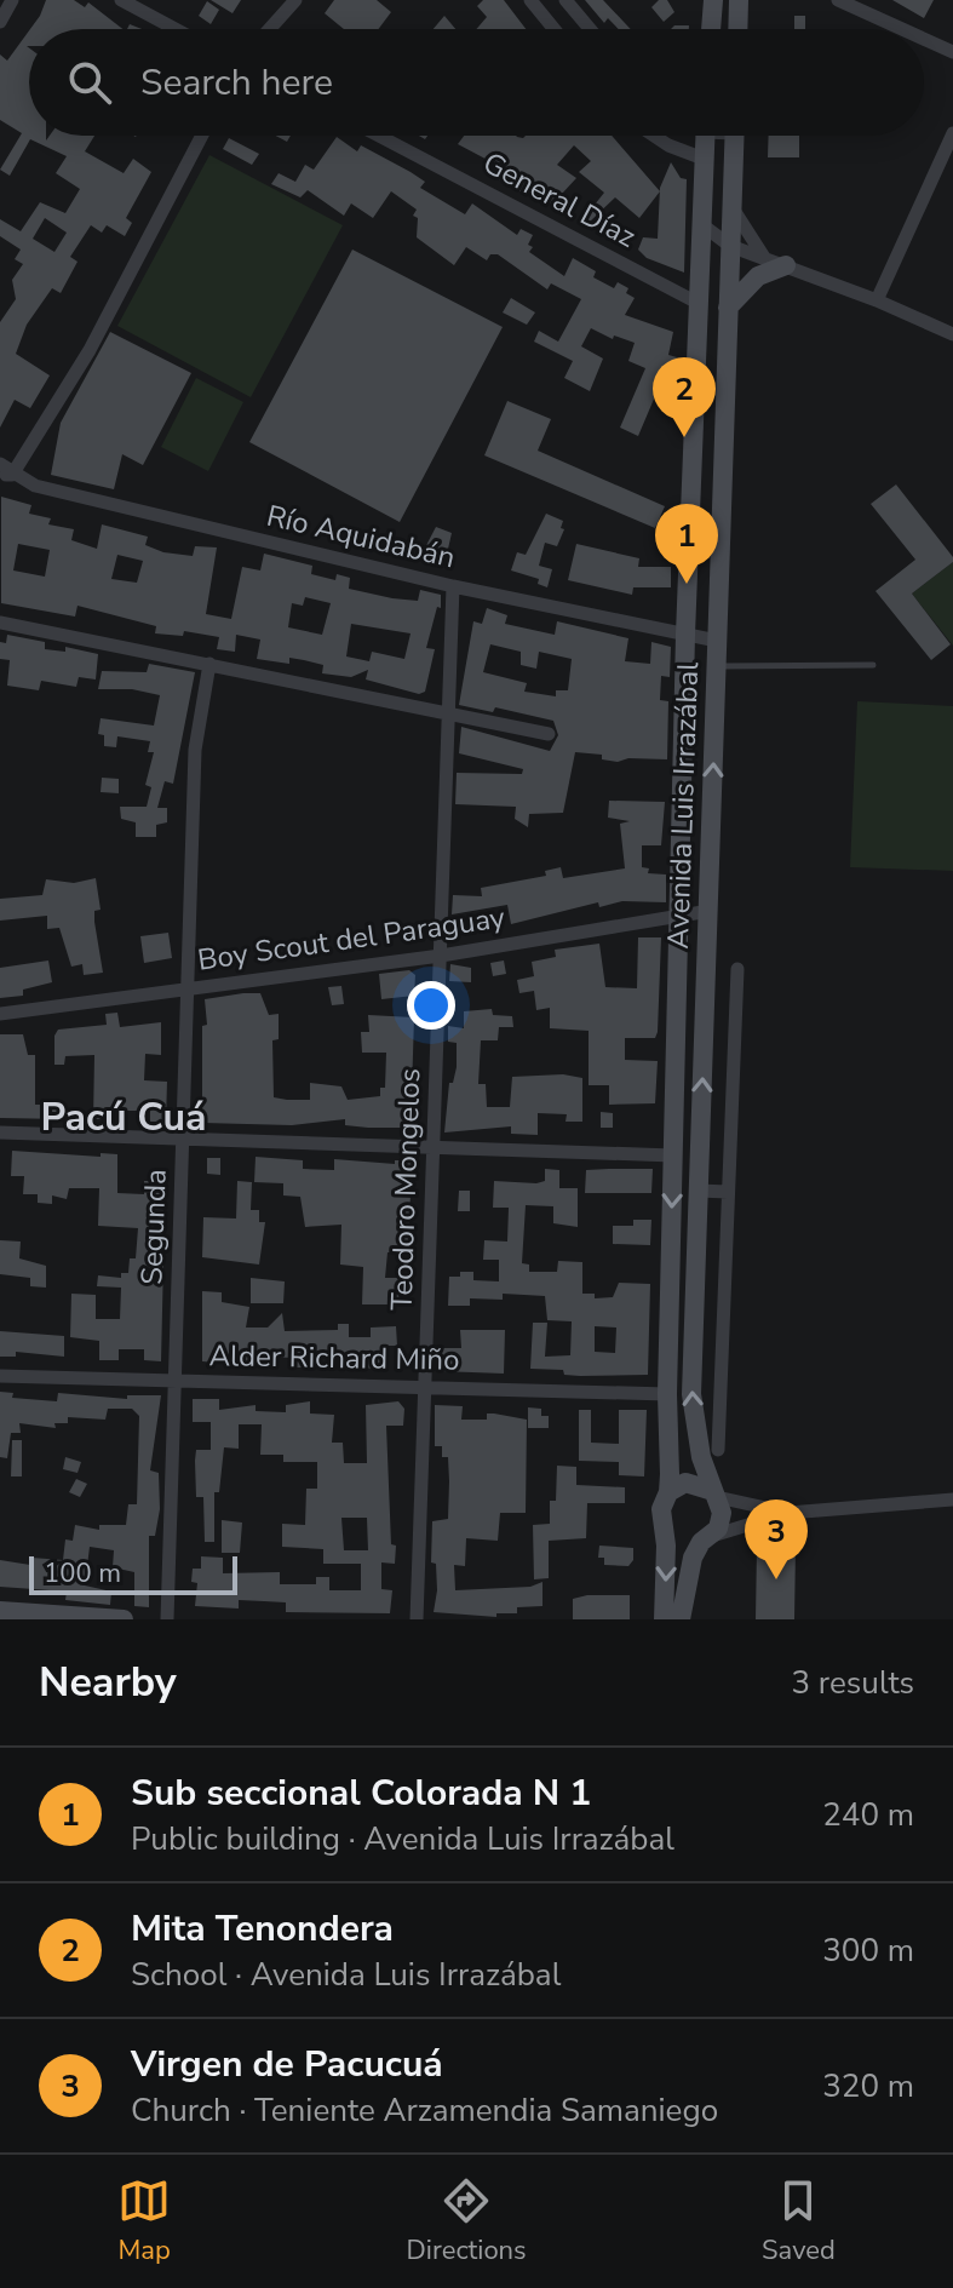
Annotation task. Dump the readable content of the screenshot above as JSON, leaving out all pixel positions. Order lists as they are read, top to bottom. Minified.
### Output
{"streets":{"main road":["Avenida Luis Irrazábal"],"street":["General Díaz","Río Aquidabán","Boy Scout del Paraguay","Teodoro Mongelos","Segunda","Alder Richard Miño"]},"crossings":[["General Díaz","Avenida Luis Irrazábal"],["Río Aquidabán","Avenida Luis Irrazábal"],["Río Aquidabán","Teodoro Mongelos"],["Avenida Luis Irrazábal","Boy Scout del Paraguay"],["Avenida Luis Irrazábal","Alder Richard Miño"],["Boy Scout del Paraguay","Teodoro Mongelos"],["Boy Scout del Paraguay","Segunda"],["Teodoro Mongelos","Alder Richard Miño"],["Segunda","Alder Richard Miño"]],"districts":["Pacú Cuá"],"scale_bar":"100 m","page":{"search":"Search here","pins":["2","1","3"],"scale":"100 m","heading":["Nearby","3 results"],"list":[{"mark":"1","name":"Sub seccional Colorada N 1","note":"Public building · Avenida Luis Irrazábal","value":"240 m"},{"mark":"2","name":"Mita Tenondera","note":"School · Avenida Luis Irrazábal","value":"300 m"},{"mark":"3","name":"Virgen de Pacucuá","note":"Church · Teniente Arzamendia Samaniego","value":"320 m"}],"nav":["Map","Directions","Saved"]}}
